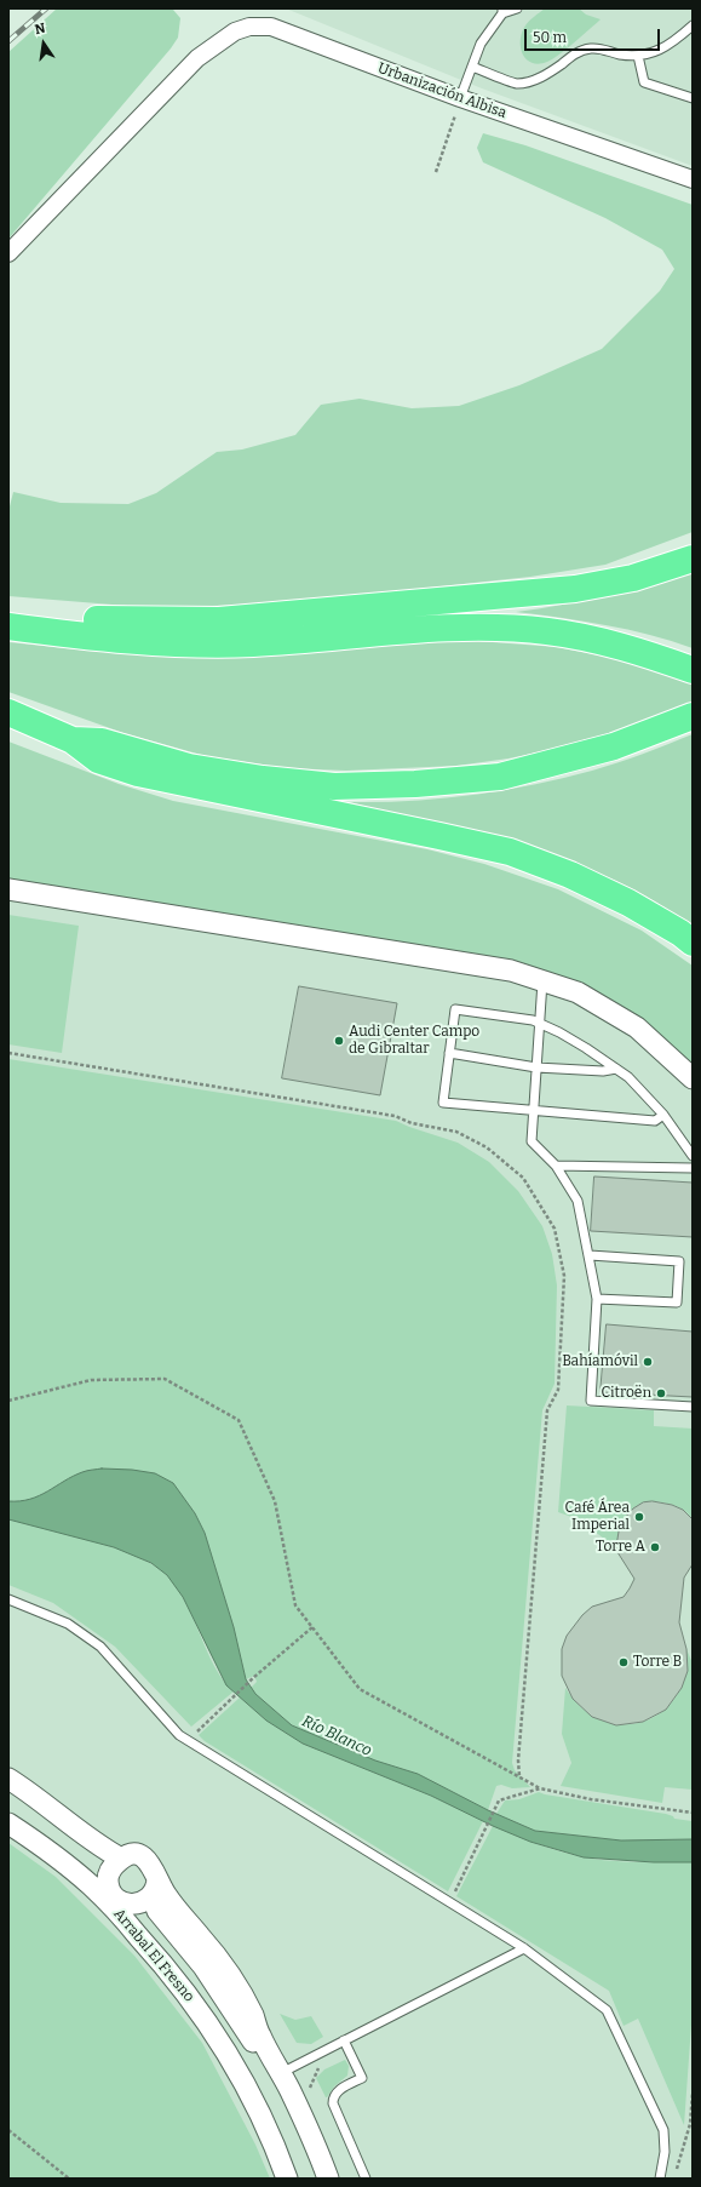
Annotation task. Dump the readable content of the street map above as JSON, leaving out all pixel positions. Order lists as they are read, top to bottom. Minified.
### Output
{"streets":{"street":["Urbanización Albisa","Arrabal El Fresno"]},"water":["Río Blanco"],"places":["Audi Center Campo de Gibraltar","Bahíamóvil","Citroën","Café Área Imperial","Torre A","Torre B"],"scale_bar":"50 m","north":"top"}
